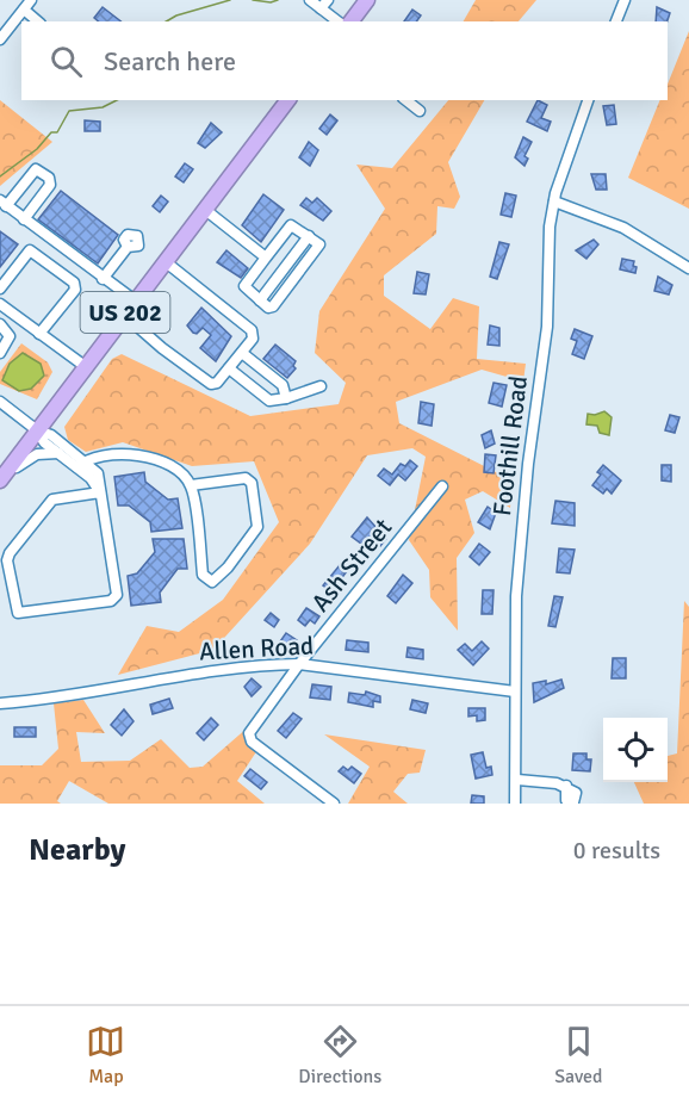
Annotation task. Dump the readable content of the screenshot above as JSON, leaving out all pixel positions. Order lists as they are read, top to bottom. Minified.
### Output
{"streets":{"highway":["US 202"],"street":["Foothill Road","Ash Street","Allen Road"]},"crossings":[["Foothill Road","Allen Road"],["Ash Street","Allen Road"]],"page":{"search":"Search here","heading":["Nearby","0 results"],"nav":["Map","Directions","Saved"]}}
